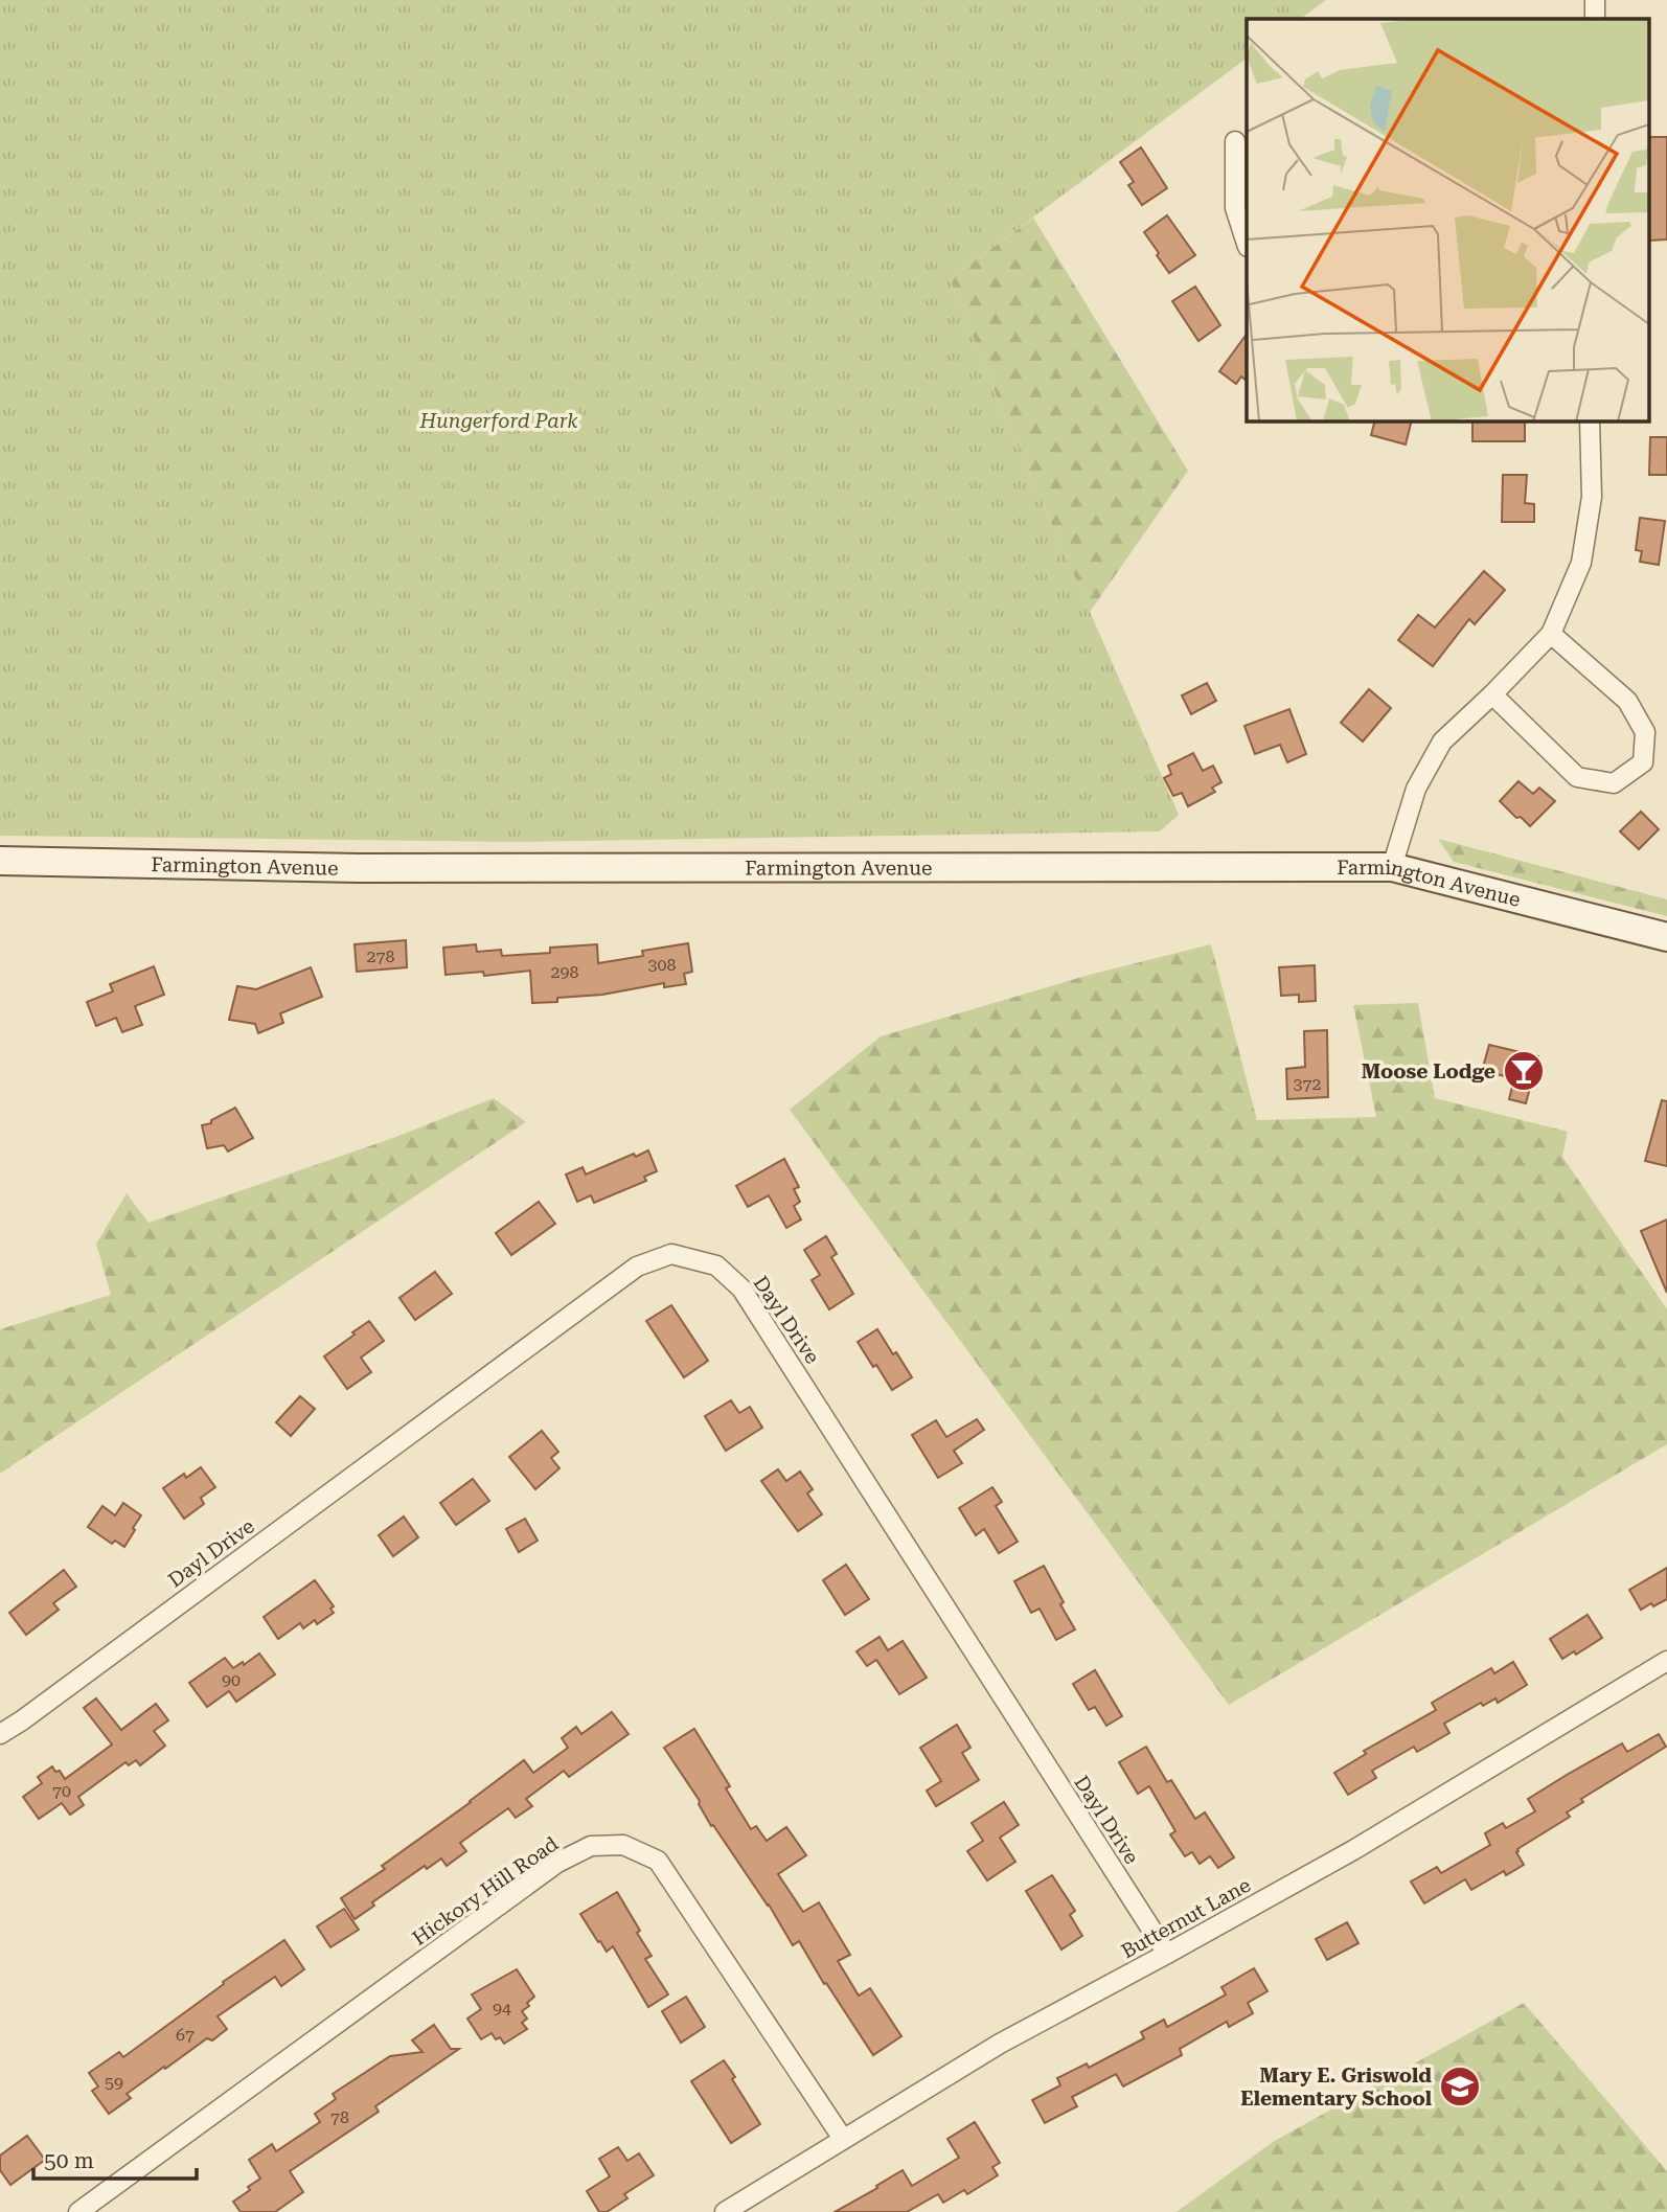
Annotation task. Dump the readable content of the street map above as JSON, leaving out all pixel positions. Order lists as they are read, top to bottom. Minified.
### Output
{"streets":{"main road":["Farmington Avenue"],"street":["Dayl Drive","Hickory Hill Road","Butternut Lane"]},"crossings":[["Dayl Drive","Butternut Lane"],["Hickory Hill Road","Butternut Lane"]],"parks":["Hungerford Park"],"places":{"bar":["Moose Lodge"],"school or university":["Mary E. Griswold Elementary School"]},"house_numbers":["278","308","298","372","90","70","94","67","59","78"],"scale_bar":"50 m"}
